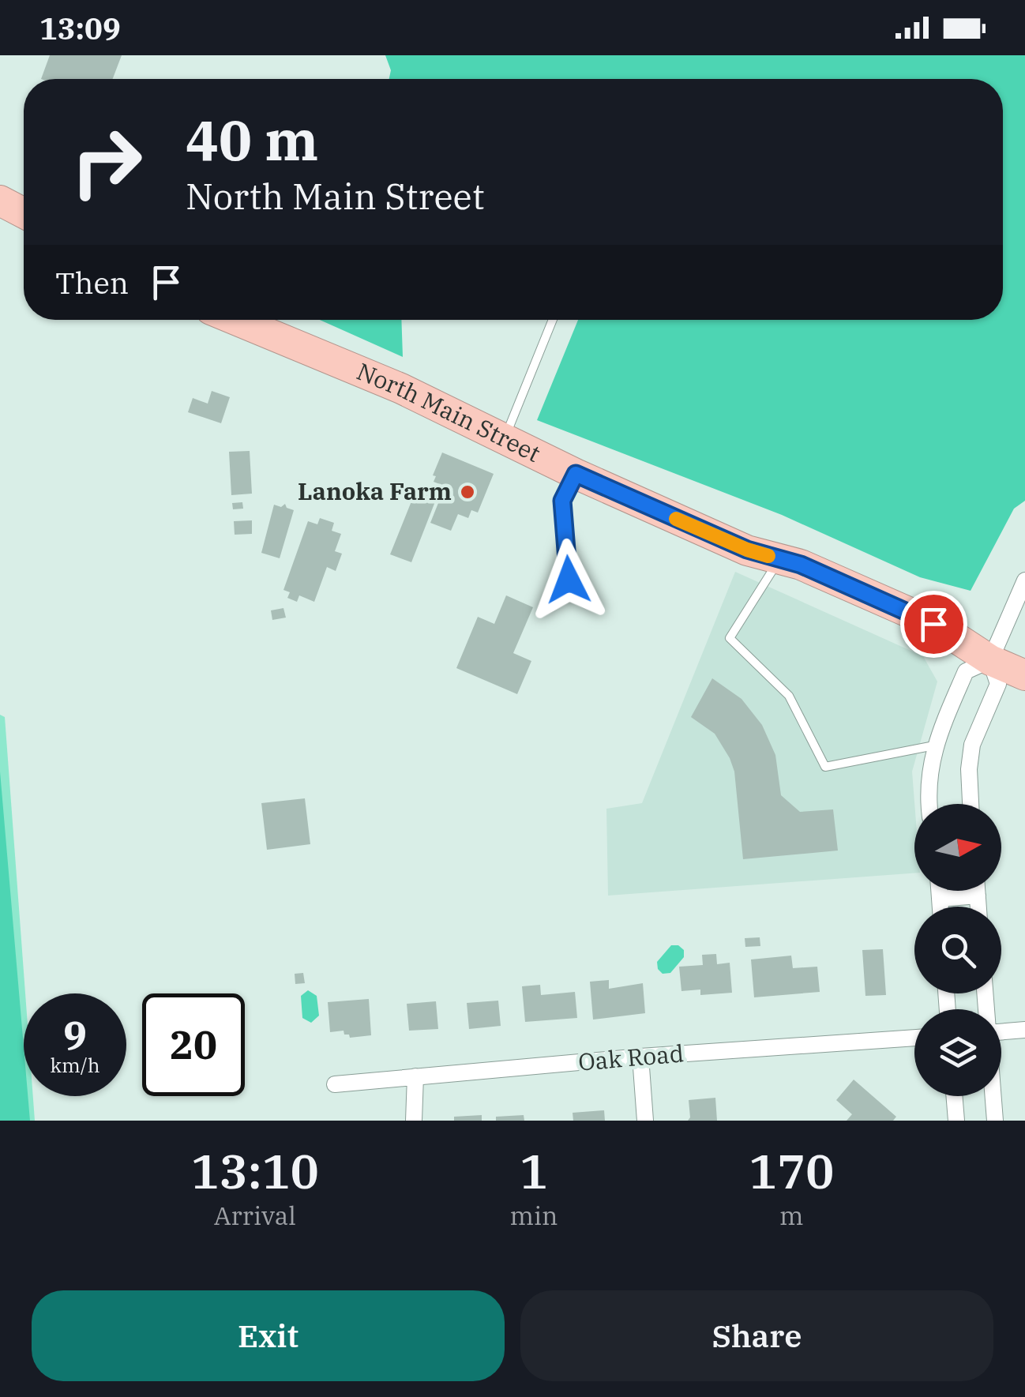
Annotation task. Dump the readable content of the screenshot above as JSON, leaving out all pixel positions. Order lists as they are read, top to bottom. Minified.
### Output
{"streets":{"highway":["North Main Street"],"street":["Oak Road"]},"places":["Lanoka Farm"],"north":"right","page":{"status":"13:09","turn":["40 m","North Main Street"],"then":"Then","speed":"9 km/h","limit":"20","eta":["13:10","Arrival","1","min","170","m"],"buttons":["Exit","Share"]}}
